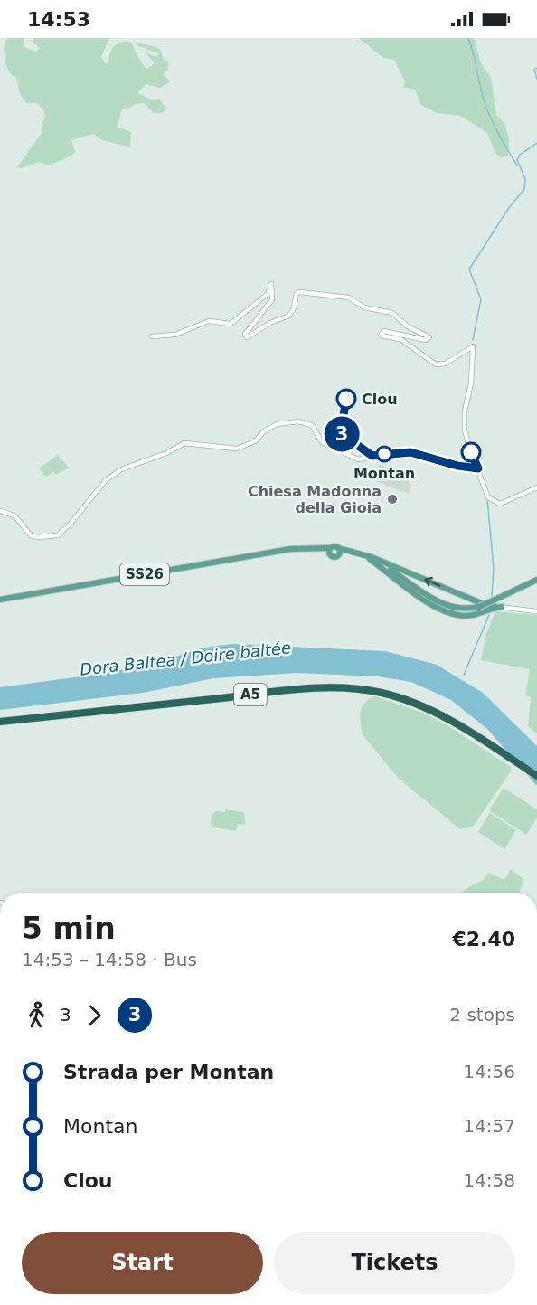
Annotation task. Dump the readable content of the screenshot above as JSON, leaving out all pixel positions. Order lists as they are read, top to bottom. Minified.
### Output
{"streets":{"highway":["A5"],"main road":["SS26"]},"water":["Dora Baltea / Doire baltée"],"places":["Clou","Montan","Chiesa Madonna della Gioia"],"lines":["bus line 3"],"page":{"status":"14:53","on_map":"3","heading":["5 min","14:53 – 14:58 · Bus","€2.40"],"legs":["3","3","2 stops"],"list":[{"name":"Strada per Montan","value":"14:56"},{"name":"Montan","value":"14:57"},{"name":"Clou","value":"14:58"}],"buttons":["Start","Tickets"]}}
